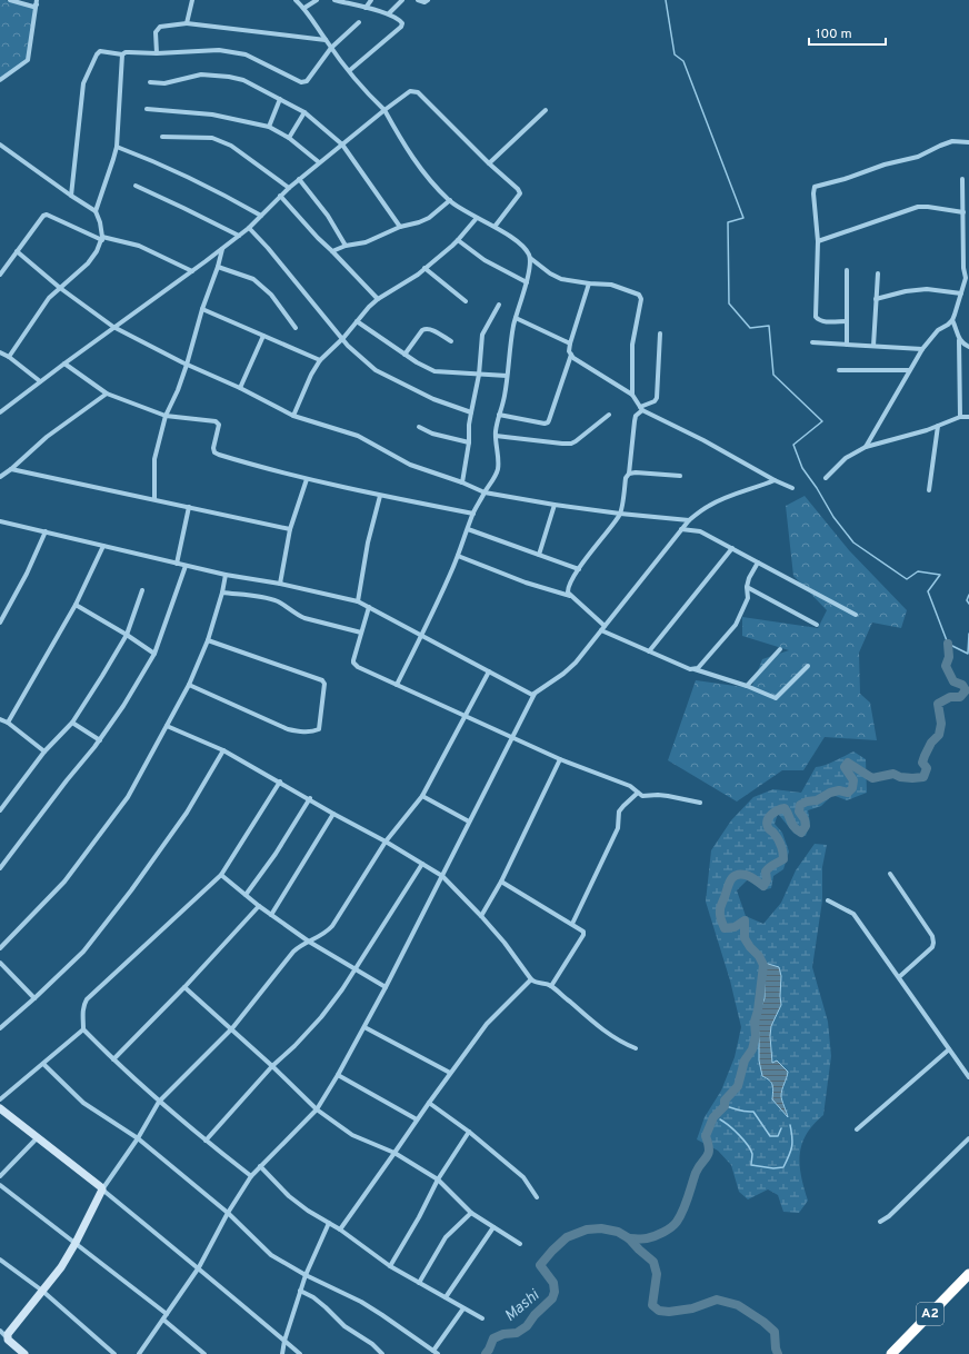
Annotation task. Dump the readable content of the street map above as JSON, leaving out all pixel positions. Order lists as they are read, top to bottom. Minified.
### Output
{"streets":{"highway":["A2"]},"water":["Mashi"],"scale_bar":"100 m"}
